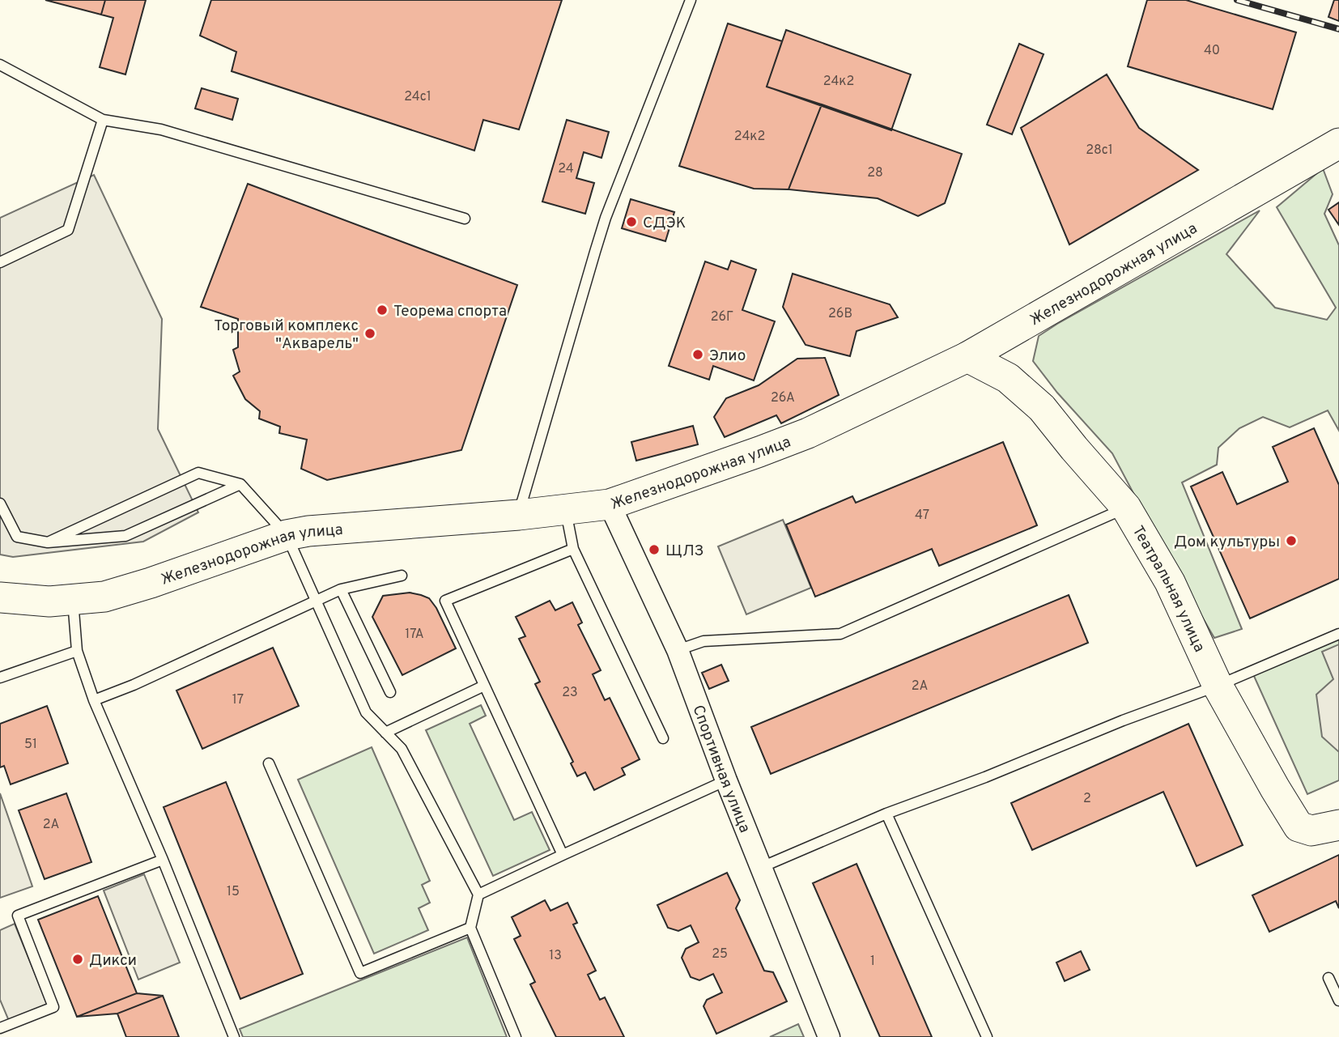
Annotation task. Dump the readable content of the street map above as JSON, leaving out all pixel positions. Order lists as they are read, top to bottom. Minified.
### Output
{"streets":{"main road":["Железнодорожная улица","Театральная улица"],"street":["Спортивная улица"]},"crossings":[["Железнодорожная улица","Театральная улица"],["Железнодорожная улица","Спортивная улица"]],"places":["СДЭК","Теорема спорта","Торговый комплекс \"Акварель\"","Элио","Дом культуры","ЩЛЗ","Дикси"],"house_numbers":["40","24к2","24с1","24к2","28с1","24","28","26В","26Г","26А","47","17А","2А","23","17","51","2","2А","15","25","13","1"]}
